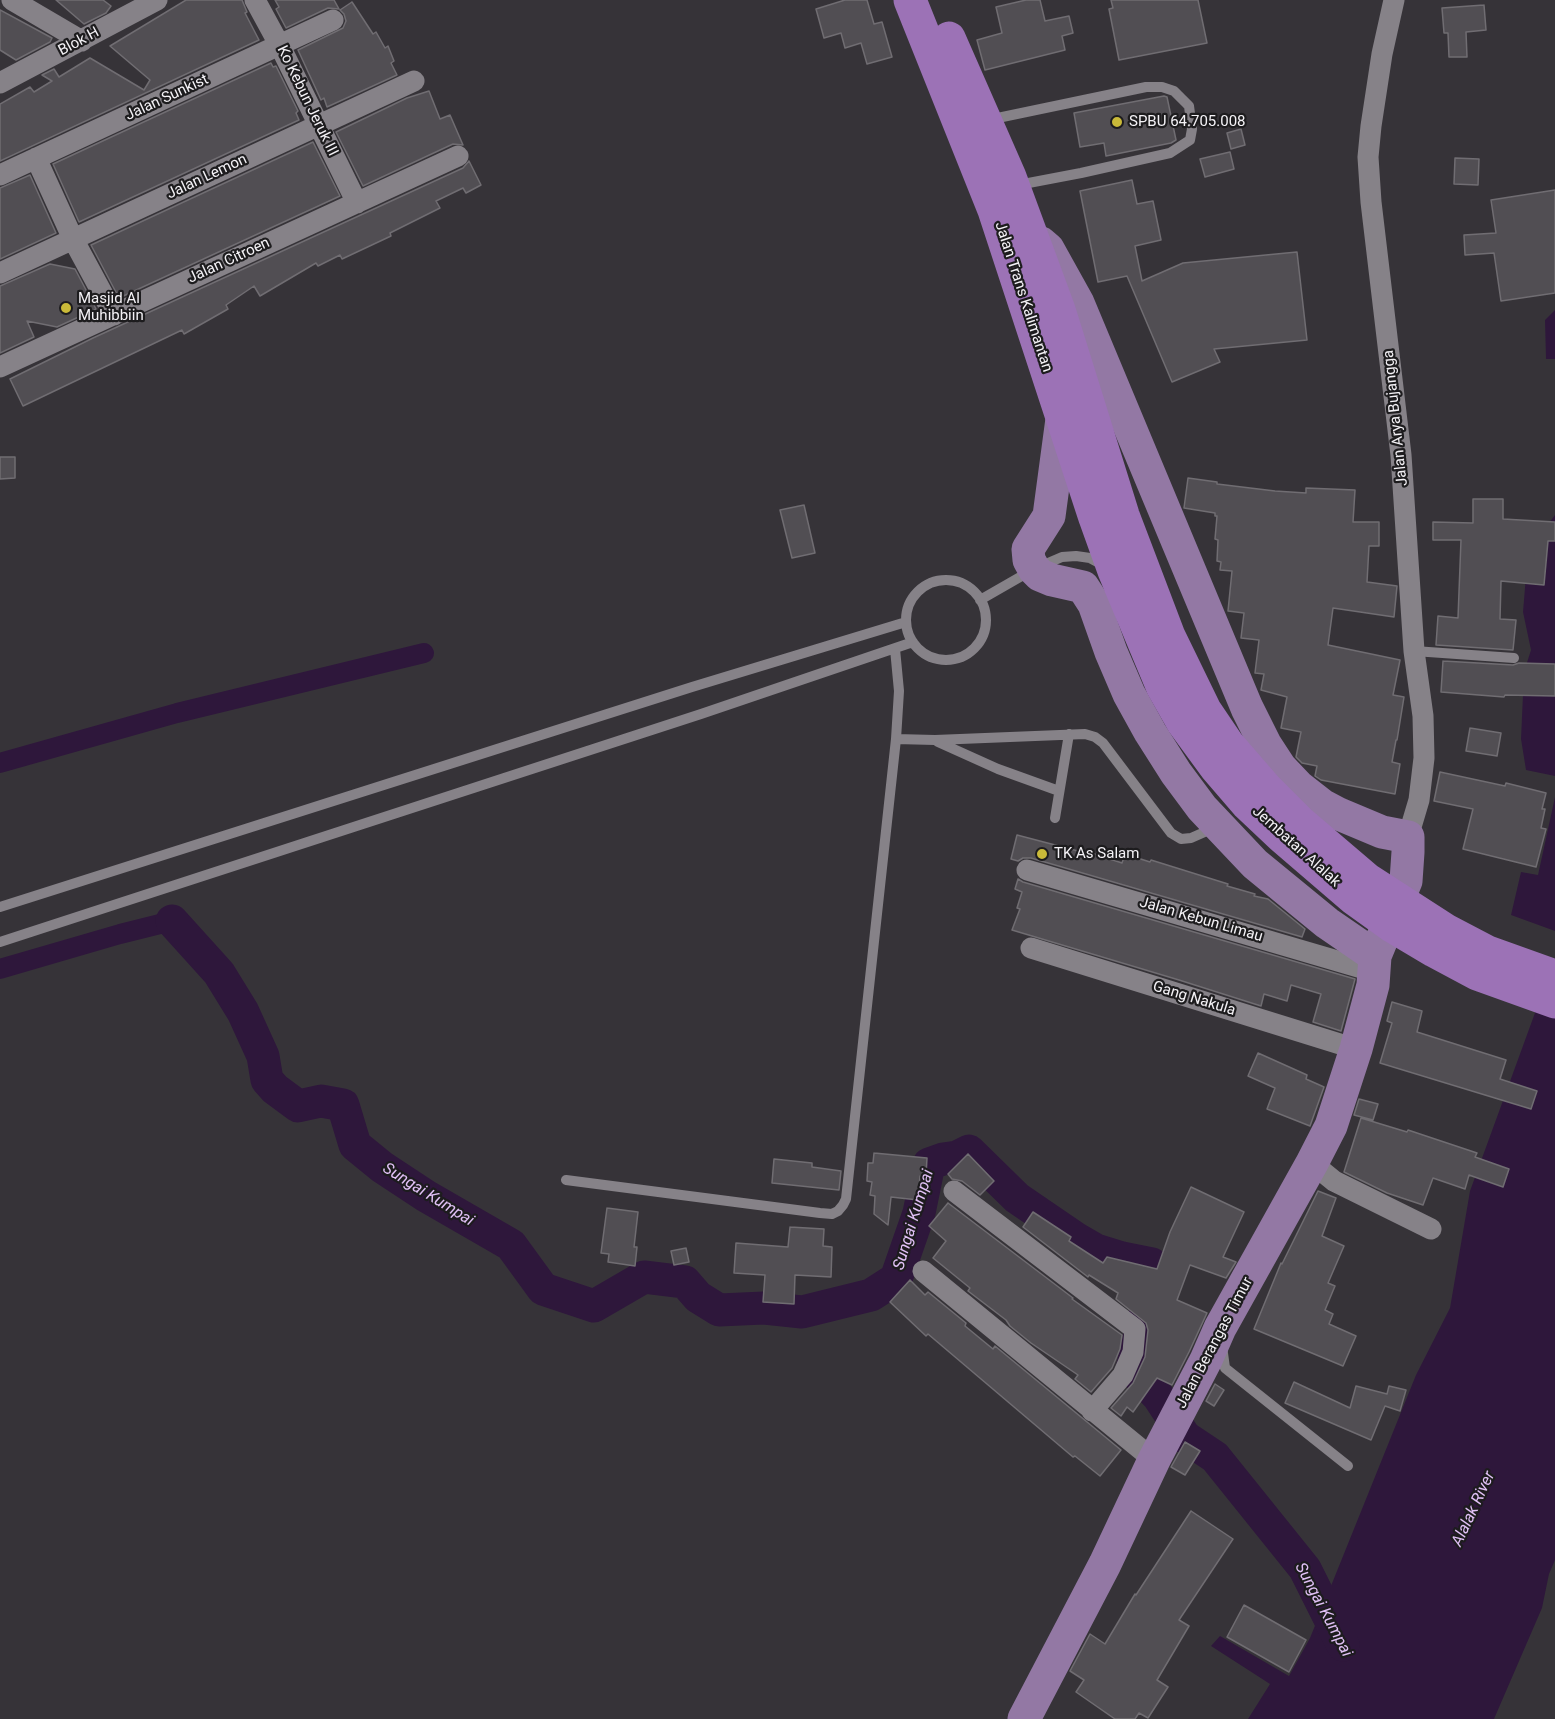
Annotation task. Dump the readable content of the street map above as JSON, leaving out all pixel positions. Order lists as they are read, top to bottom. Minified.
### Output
{"streets":{"highway":["Jalan Trans Kalimantan","Jembatan Alalak"],"main road":["Jalan Berangas Timur"],"street":["Blok H","Jalan Sunkist","Ko Kebun Jeruk III","Jalan Lemon","Jalan Citroen","Jalan Arya Bujangga","Jalan Kebun Limau","Gang Nakula"]},"crossings":[["Jalan Sunkist","Ko Kebun Jeruk III"],["Ko Kebun Jeruk III","Jalan Lemon"],["Ko Kebun Jeruk III","Jalan Citroen"],["Jalan Trans Kalimantan","Jembatan Alalak"],["Jalan Arya Bujangga","Jalan Berangas Timur"],["Jalan Kebun Limau","Jalan Berangas Timur"],["Gang Nakula","Jalan Berangas Timur"]],"water":["Sungai Kumpai","Alalak River"],"places":["SPBU 64.705.008","Masjid Al Muhibbiin","TK As Salam"]}
